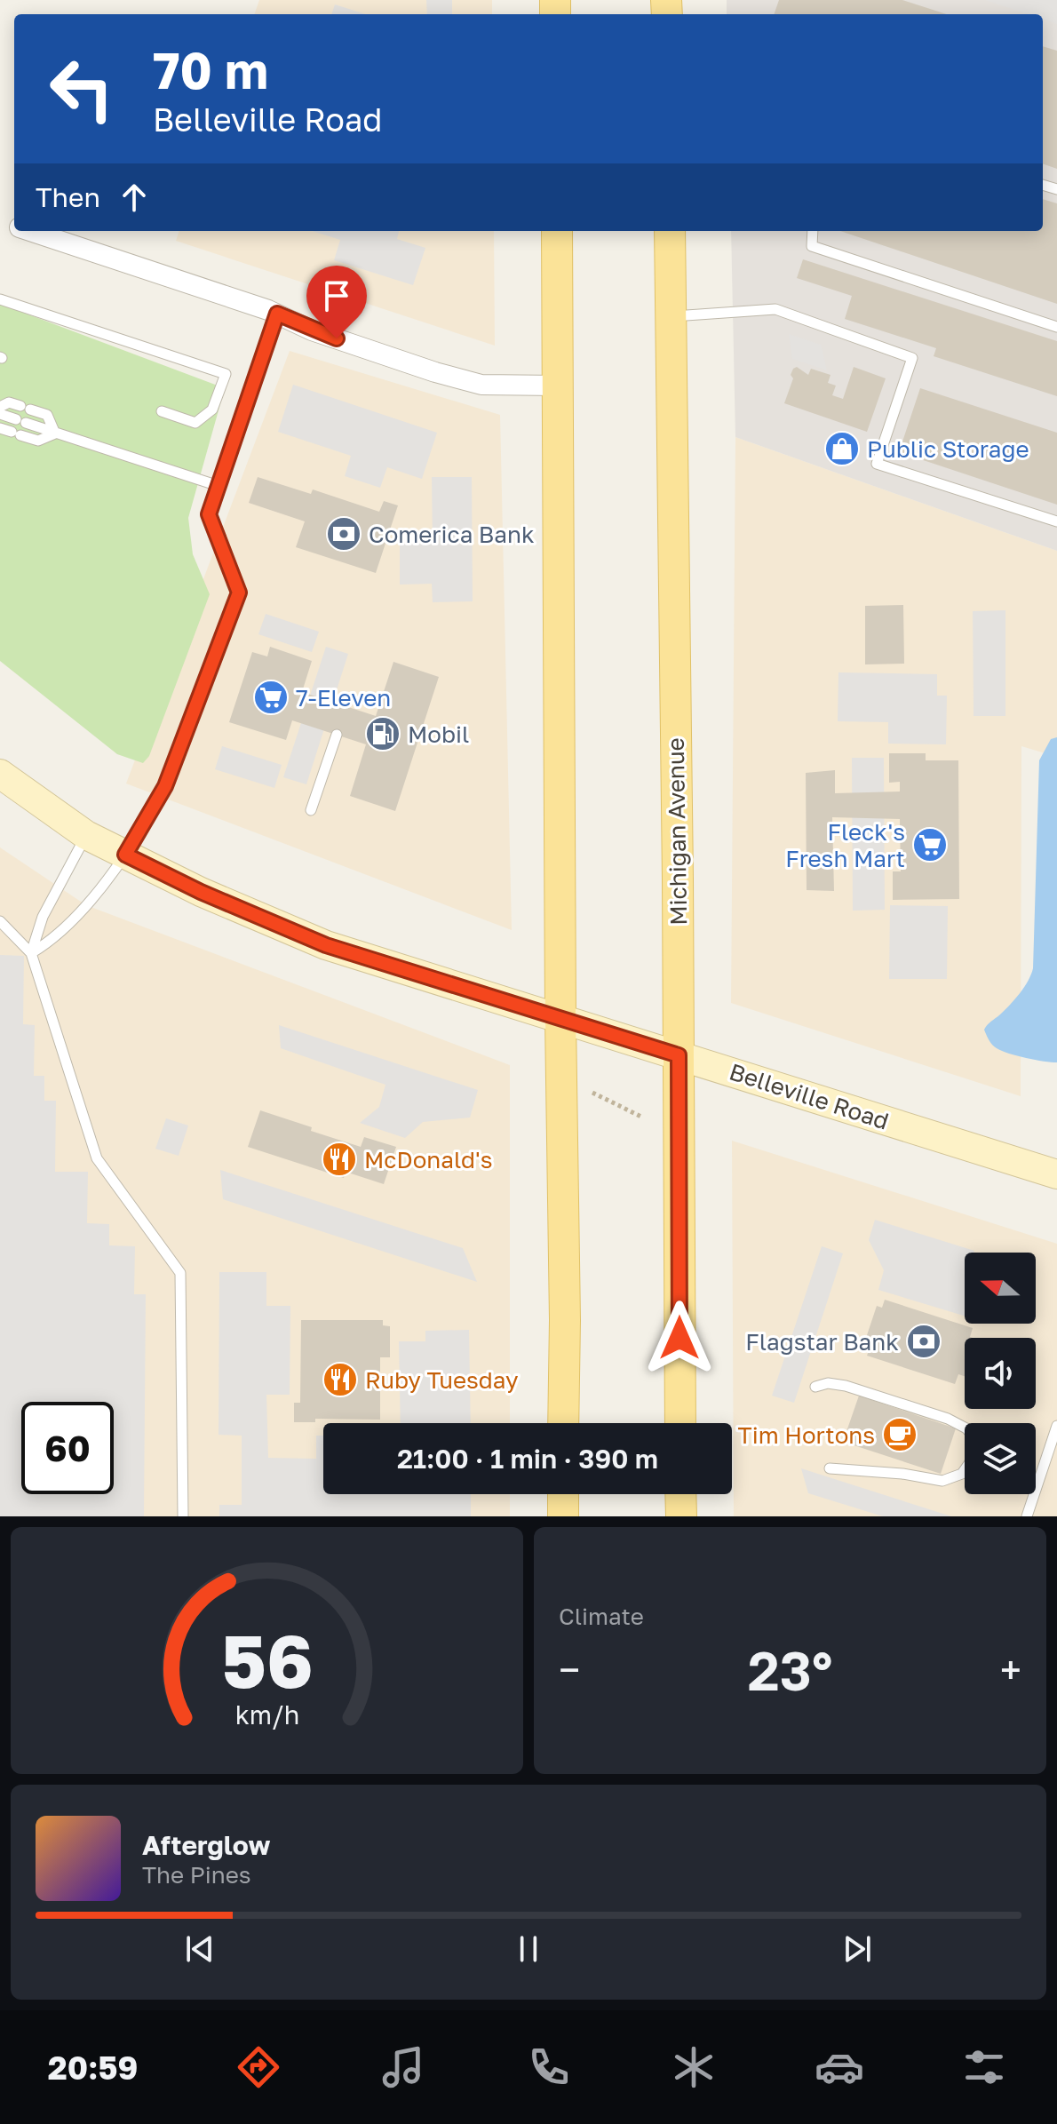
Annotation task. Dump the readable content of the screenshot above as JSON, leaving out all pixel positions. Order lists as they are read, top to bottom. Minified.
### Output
{"streets":{"main road":["Michigan Avenue","Belleville Road"]},"crossings":[["Michigan Avenue","Belleville Road"]],"places":{"shop":["Public Storage"],"bank":["Comerica Bank","Flagstar Bank"],"supermarket":["7-Eleven","Fleck's Fresh Mart"],"fuel station":["Mobil"],"restaurant":["McDonald's","Ruby Tuesday"],"cafe":["Tim Hortons"]},"north":"left","page":{"turn":["70 m","Belleville Road"],"then":"Then","limit":"60","trip":"21:00 · 1 min · 390 m","tile":"Climate","heat":["−","23°","+"],"song":["Afterglow","The Pines"],"tabs":"20:59","gauge":["56","km/h"]}}
